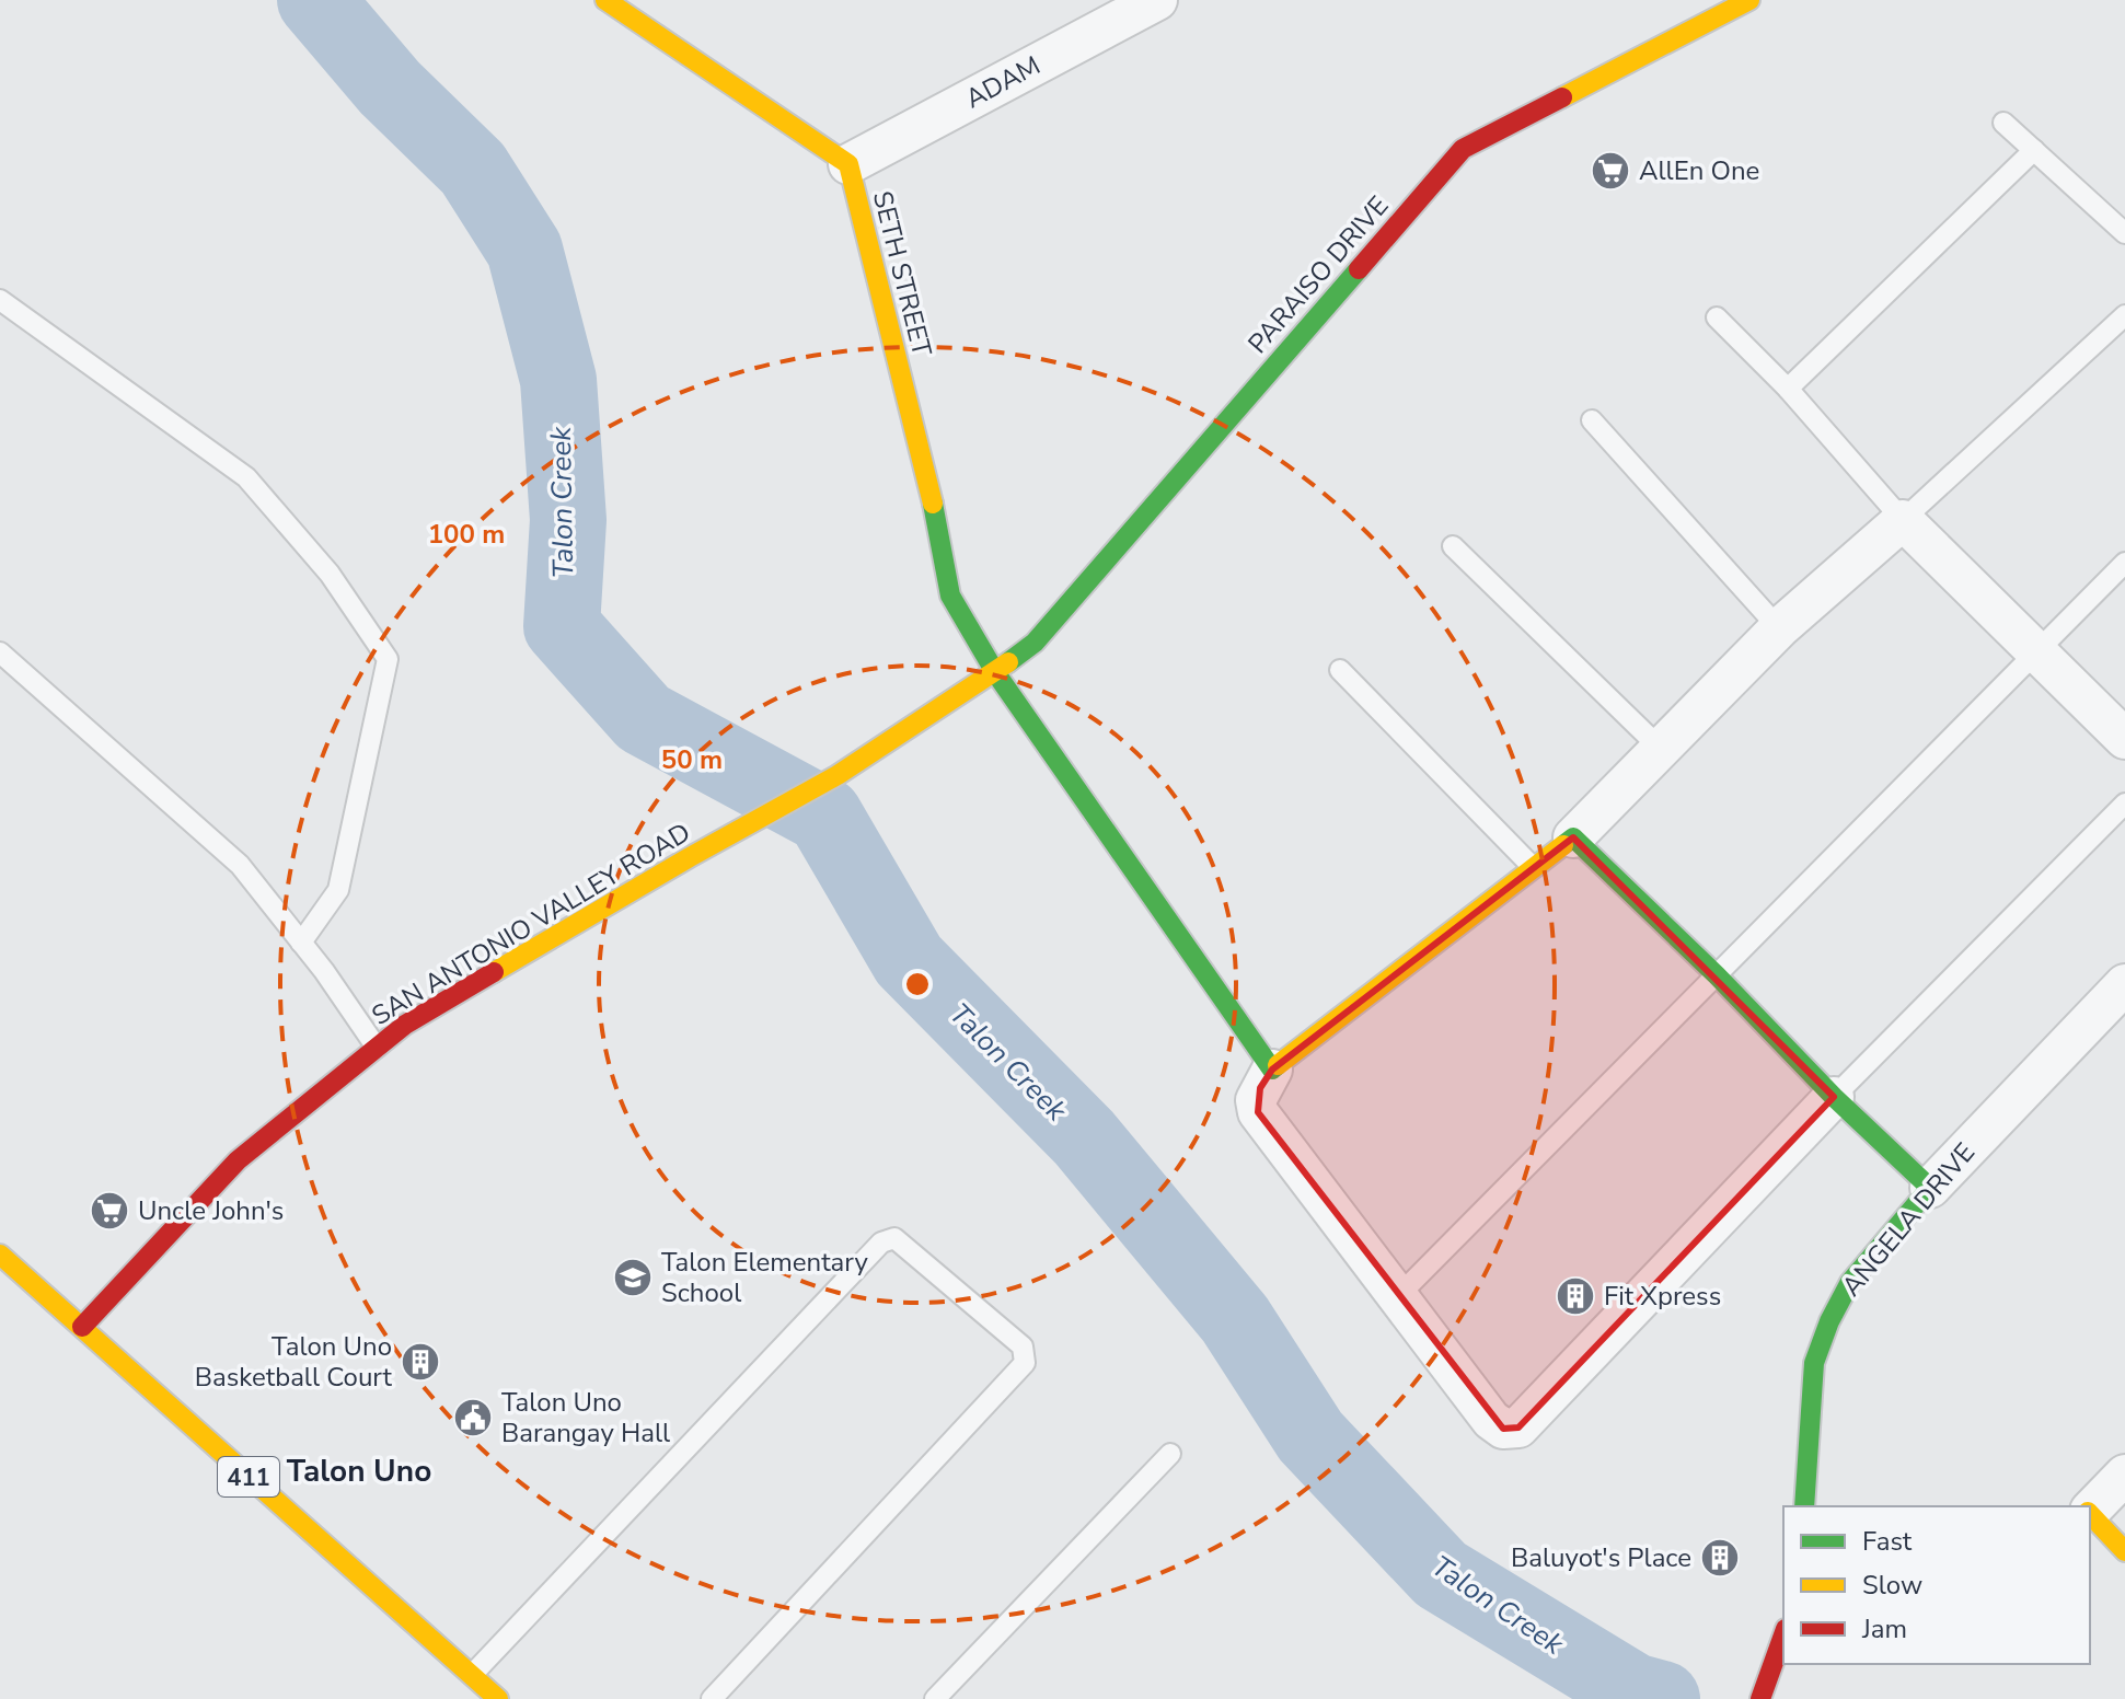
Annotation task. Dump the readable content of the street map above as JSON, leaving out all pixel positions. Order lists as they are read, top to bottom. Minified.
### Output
{"streets":{"main road":["SETH STREET","PARAISO DRIVE","SAN ANTONIO VALLEY ROAD","ANGELA DRIVE","411"],"street":["ADAM"]},"crossings":[["ADAM","SETH STREET"],["SETH STREET","PARAISO DRIVE"],["PARAISO DRIVE","SAN ANTONIO VALLEY ROAD"],["SAN ANTONIO VALLEY ROAD","411"]],"districts":["Talon Uno"],"water":["Talon Creek"],"places":{"supermarket":["AllEn One","Uncle John's"],"school or university":["Talon Elementary School"],"building":["Fit Xpress","Talon Uno Basketball Court","Baluyot's Place"],"public building":["Talon Uno Barangay Hall"]},"legend":["Fast","Slow","Jam"],"rings":["100 m","50 m"]}
